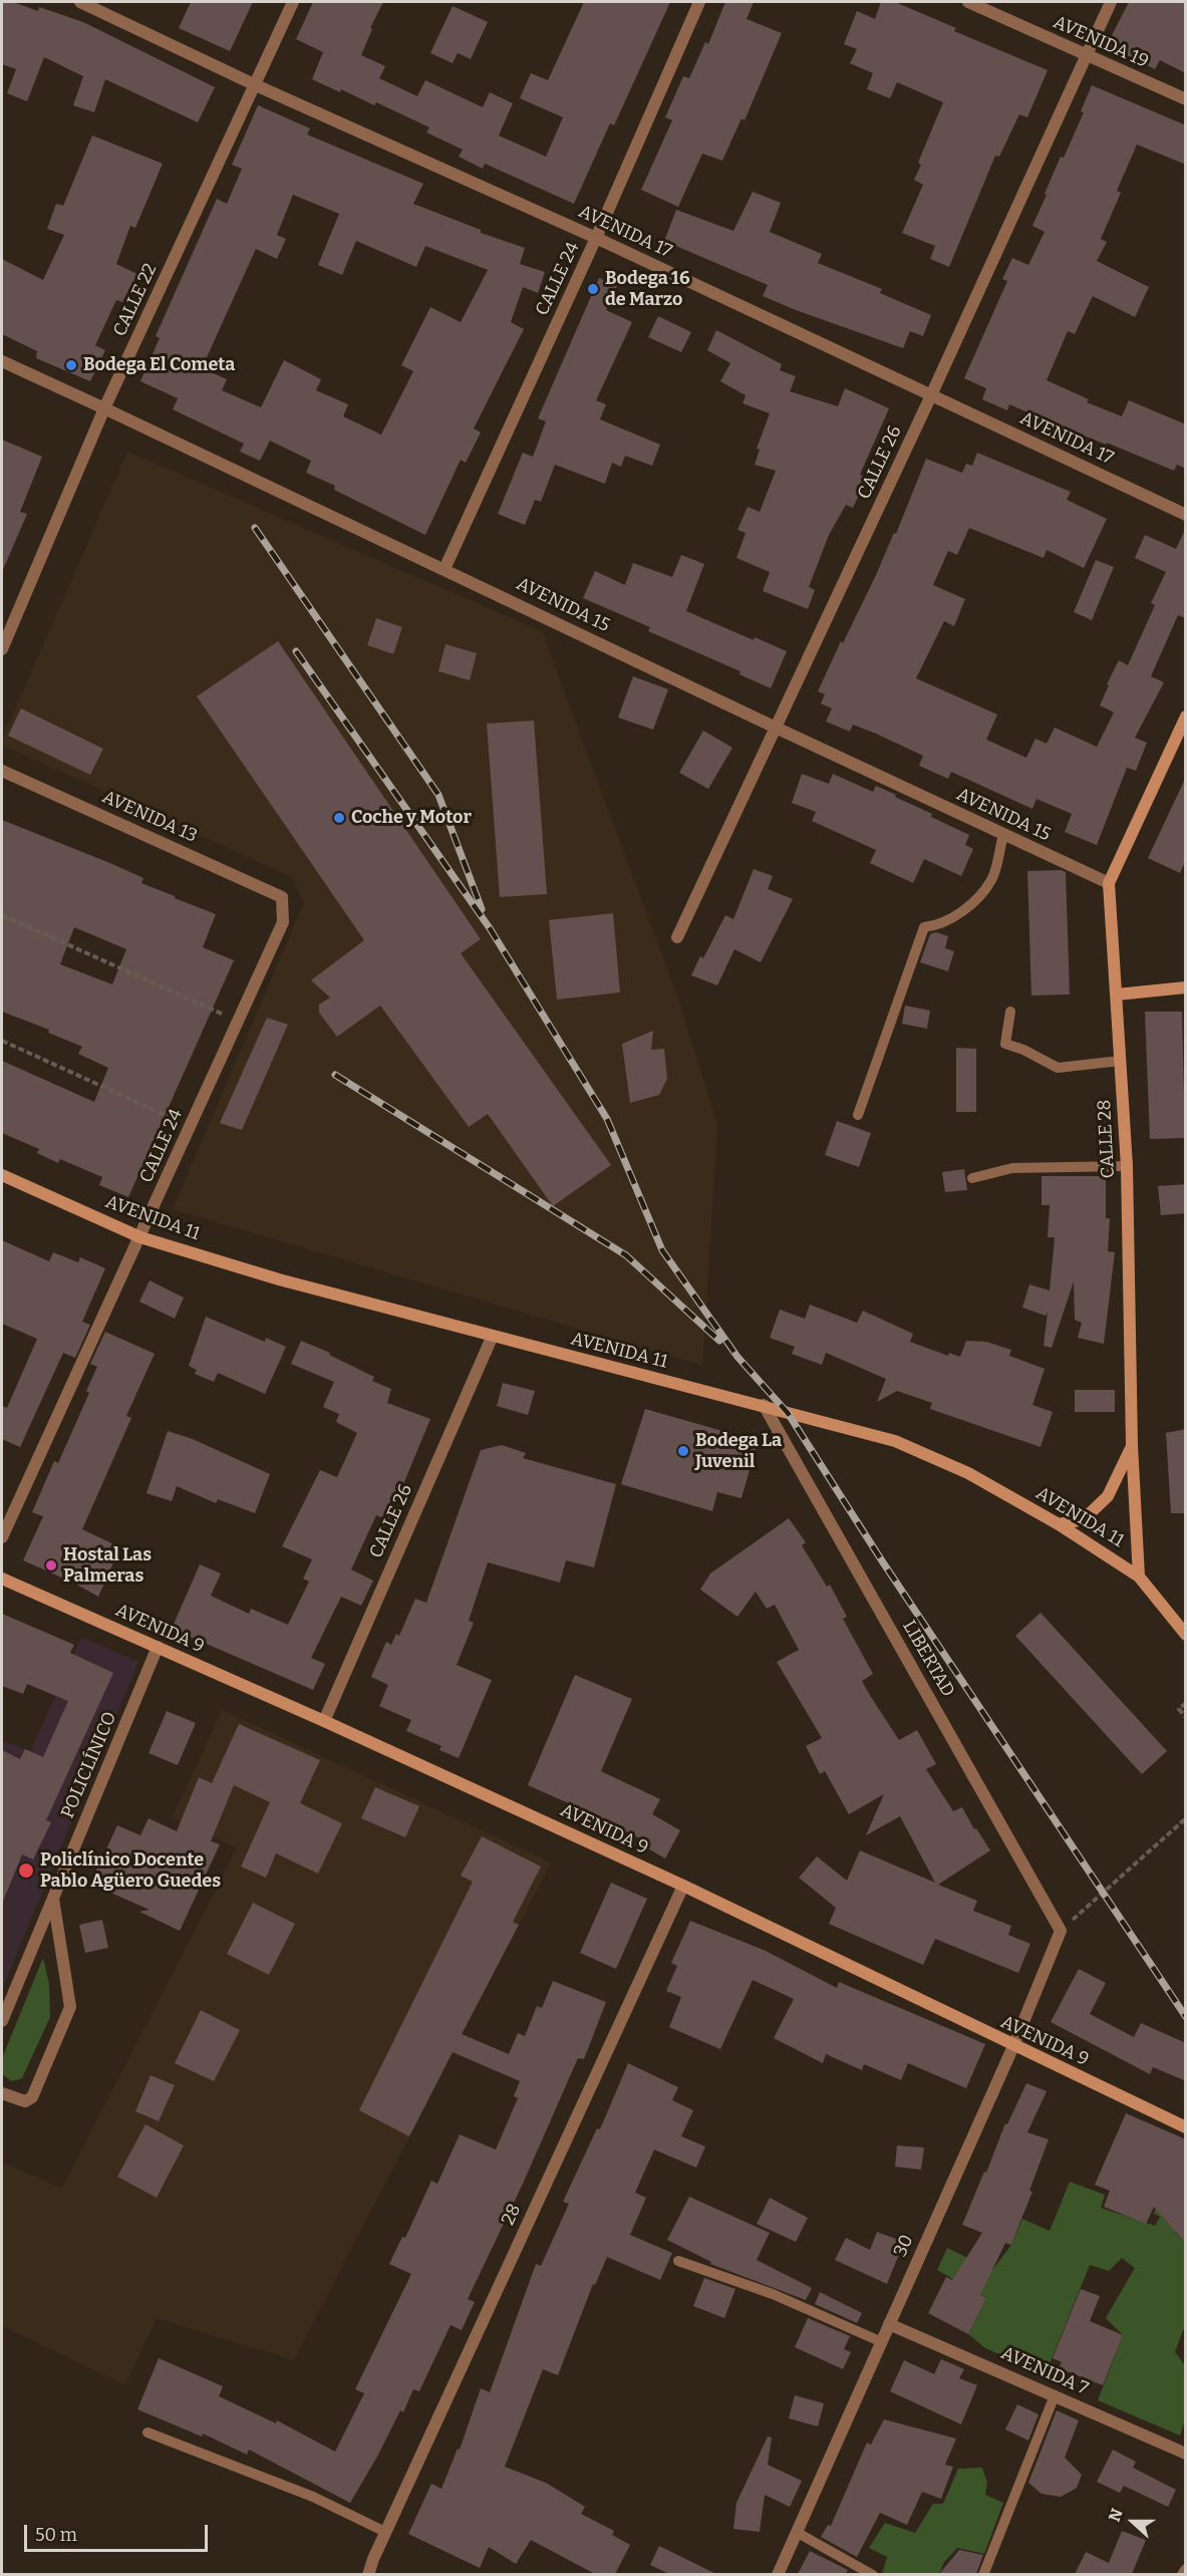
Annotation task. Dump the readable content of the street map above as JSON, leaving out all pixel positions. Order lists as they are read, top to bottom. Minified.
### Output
{"streets":{"main road":["CALLE 28","AVENIDA 11","AVENIDA 9"],"street":["AVENIDA 19","AVENIDA 17","CALLE 24","CALLE 22","CALLE 26","AVENIDA 15","AVENIDA 13","LIBERTAD","POLICLÍNICO","28","30","AVENIDA 7"]},"crossings":[["AVENIDA 19","CALLE 26"],["AVENIDA 17","CALLE 24"],["AVENIDA 17","CALLE 22"],["AVENIDA 17","CALLE 26"],["CALLE 24","AVENIDA 15"],["CALLE 24","AVENIDA 13"],["CALLE 24","AVENIDA 11"],["CALLE 22","AVENIDA 15"],["CALLE 26","AVENIDA 15"],["CALLE 26","AVENIDA 11"],["CALLE 26","AVENIDA 9"],["AVENIDA 15","CALLE 28"],["CALLE 28","AVENIDA 11"],["AVENIDA 11","LIBERTAD"],["AVENIDA 9","POLICLÍNICO"],["AVENIDA 9","28"],["AVENIDA 9","30"],["LIBERTAD","30"],["30","AVENIDA 7"]],"places":["Bodega 16 de Marzo","Bodega El Cometa","Coche y Motor","Bodega La Juvenil","Hostal Las Palmeras","Policlínico Docente Pablo Agüero Guedes"],"scale_bar":"50 m","north":"left"}
